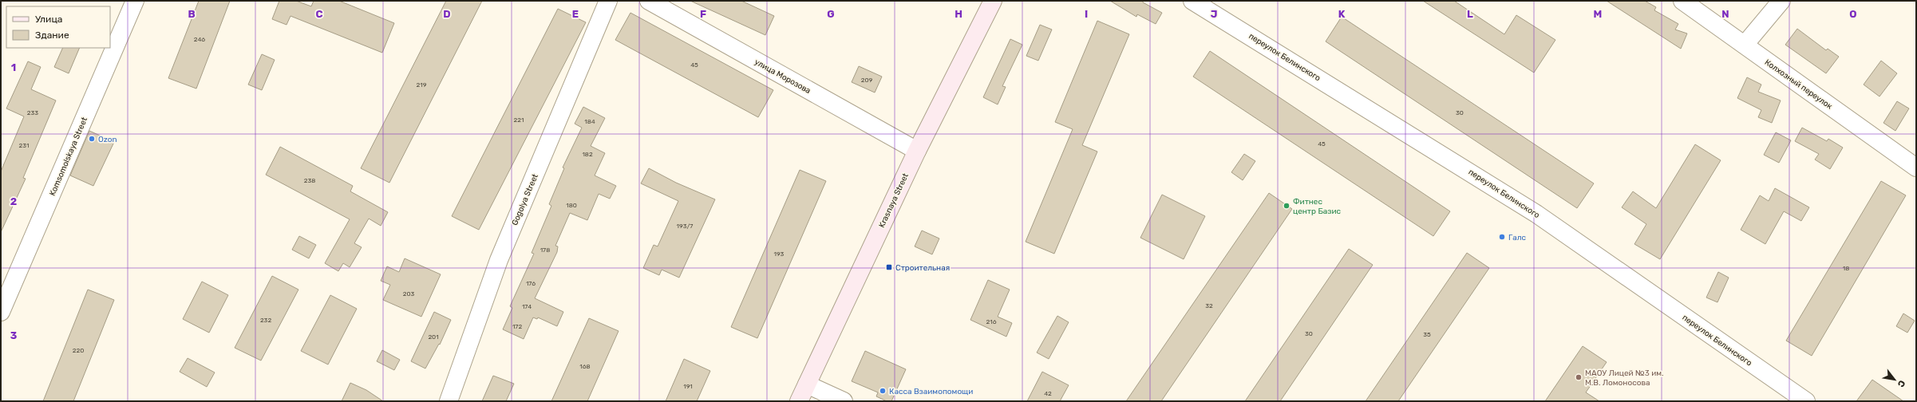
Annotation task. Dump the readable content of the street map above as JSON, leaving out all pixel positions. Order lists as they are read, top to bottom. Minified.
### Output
{"streets":{"main road":["Krasnaya Street"],"street":["переулок Белинского","улица Морозова","Колхозный переулок","Komsomolskaya Street","Gogolya Street"]},"crossings":[["улица Морозова","Krasnaya Street"]],"places":{"other":["Ozon","Фитнес центр Базис","Галс","МАОУ Лицей №3 им. М.В. Ломоносова","Касса Взаимопомощи"],"transit":["Строительная"]},"house_numbers":["246","45","209","219","233","30","221","184","45","231","182","238","180","193/7","178","193","18","176","203","32","174","232","216","172","30","35","201","220","168","191","42"],"legend":["Улица","Здание"],"north":"bottom right","grid":{"columns":["B","C","D","E","F","G","H","I","J","K","L","M","N","O"],"rows":["1","2","3"]}}
